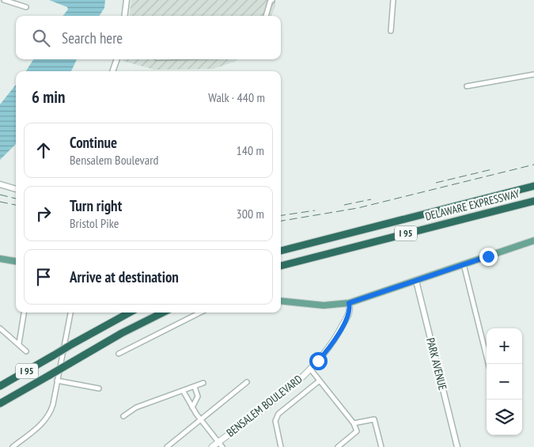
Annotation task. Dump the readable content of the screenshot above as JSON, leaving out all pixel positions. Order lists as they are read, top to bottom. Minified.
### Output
{"streets":{"highway":["DELAWARE EXPRESSWAY","I 95"],"main road":["BENSALEM BOULEVARD"],"street":["PARK AVENUE"]},"page":{"search":"Search here","heading":["6 min","Walk · 440 m"],"list":[["Continue","Bensalem Boulevard","140 m"],["Turn right","Bristol Pike","300 m"],"Arrive at destination"],"map_buttons":["+","−"]}}
